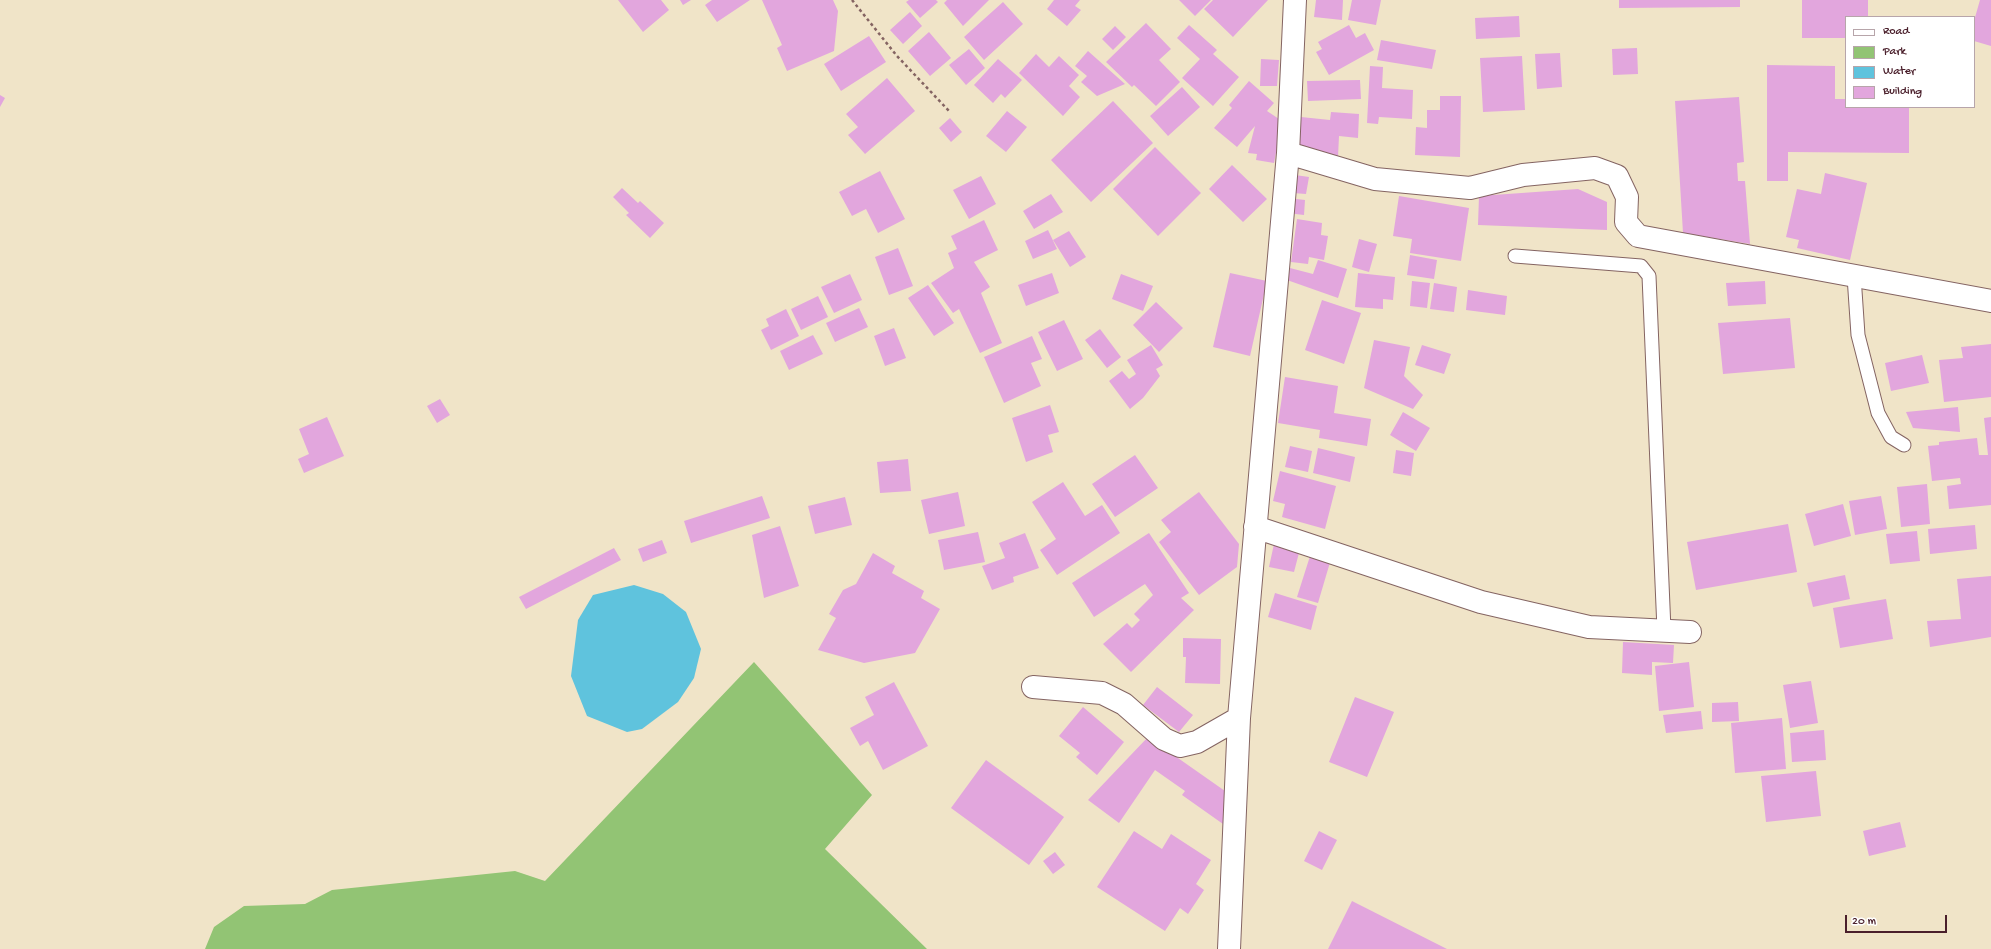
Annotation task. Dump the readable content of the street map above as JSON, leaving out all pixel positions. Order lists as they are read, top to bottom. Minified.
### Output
{"legend":["Road","Park","Water","Building"],"scale_bar":"20 m"}
